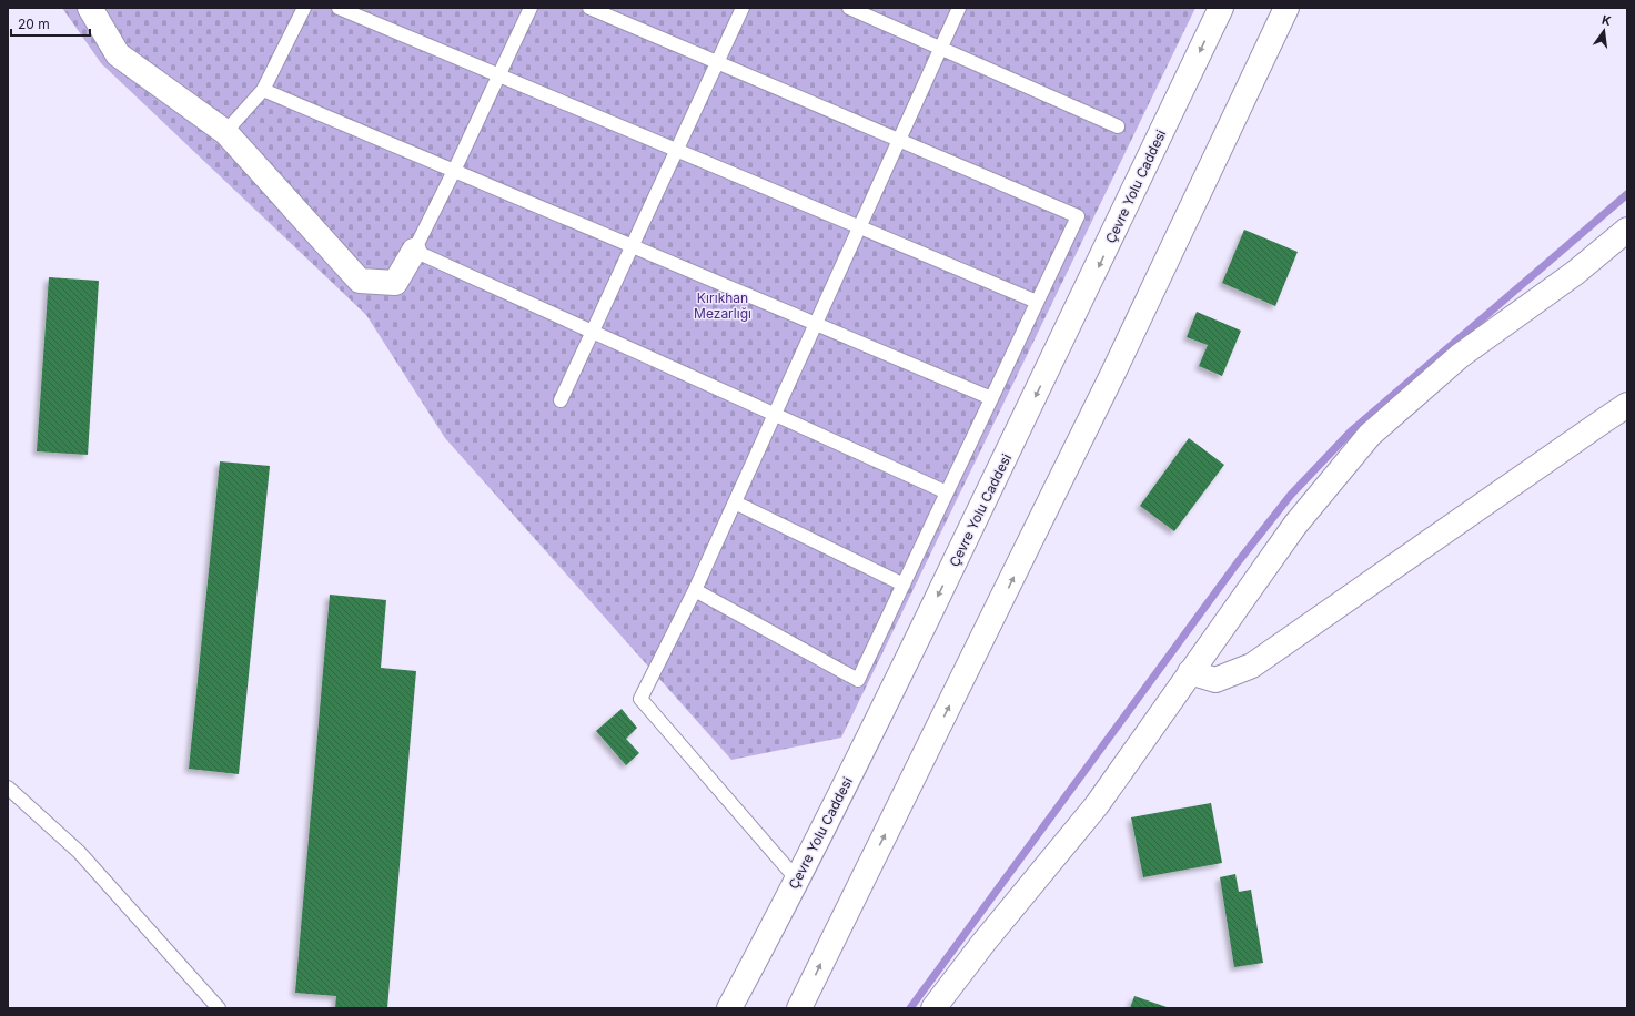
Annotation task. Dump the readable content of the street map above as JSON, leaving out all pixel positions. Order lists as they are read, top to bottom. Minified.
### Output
{"streets":{"main road":["Çevre Yolu Caddesi"]},"parks":["Kırıkhan Mezarlığı"],"scale_bar":"20 m","north":"top"}
